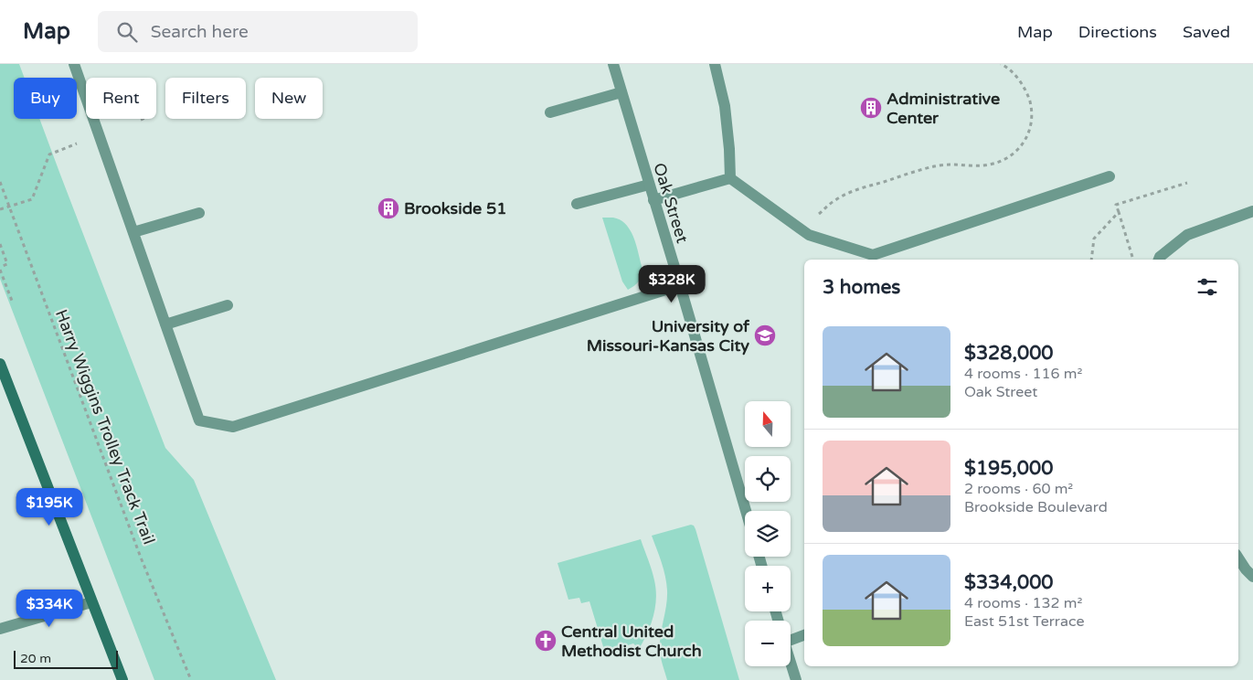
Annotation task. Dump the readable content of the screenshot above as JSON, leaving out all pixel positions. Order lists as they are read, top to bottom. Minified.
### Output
{"streets":{"street":["Oak Street"],"path":["Harry Wiggins Trolley Track Trail"]},"places":{"building":["Administrative Center","Brookside 51"],"school or university":["University of Missouri-Kansas City"],"church":["Central United Methodist Church"]},"scale_bar":"20 m","north":"top","page":{"header":"Map","search":"Search here","nav":["Map","Directions","Saved"],"chip":["Buy","Rent","Filters","New"],"heading":"3 homes","price":["$328K","$195K","$334K"],"list":[{"name":"$328,000","note":"4 rooms · 116 m² · Oak Street"},{"name":"$195,000","note":"2 rooms · 60 m² · Brookside Boulevard"},{"name":"$334,000","note":"4 rooms · 132 m² · East 51st Terrace"}],"map_buttons":["+","−"],"scale":"20 m"}}
